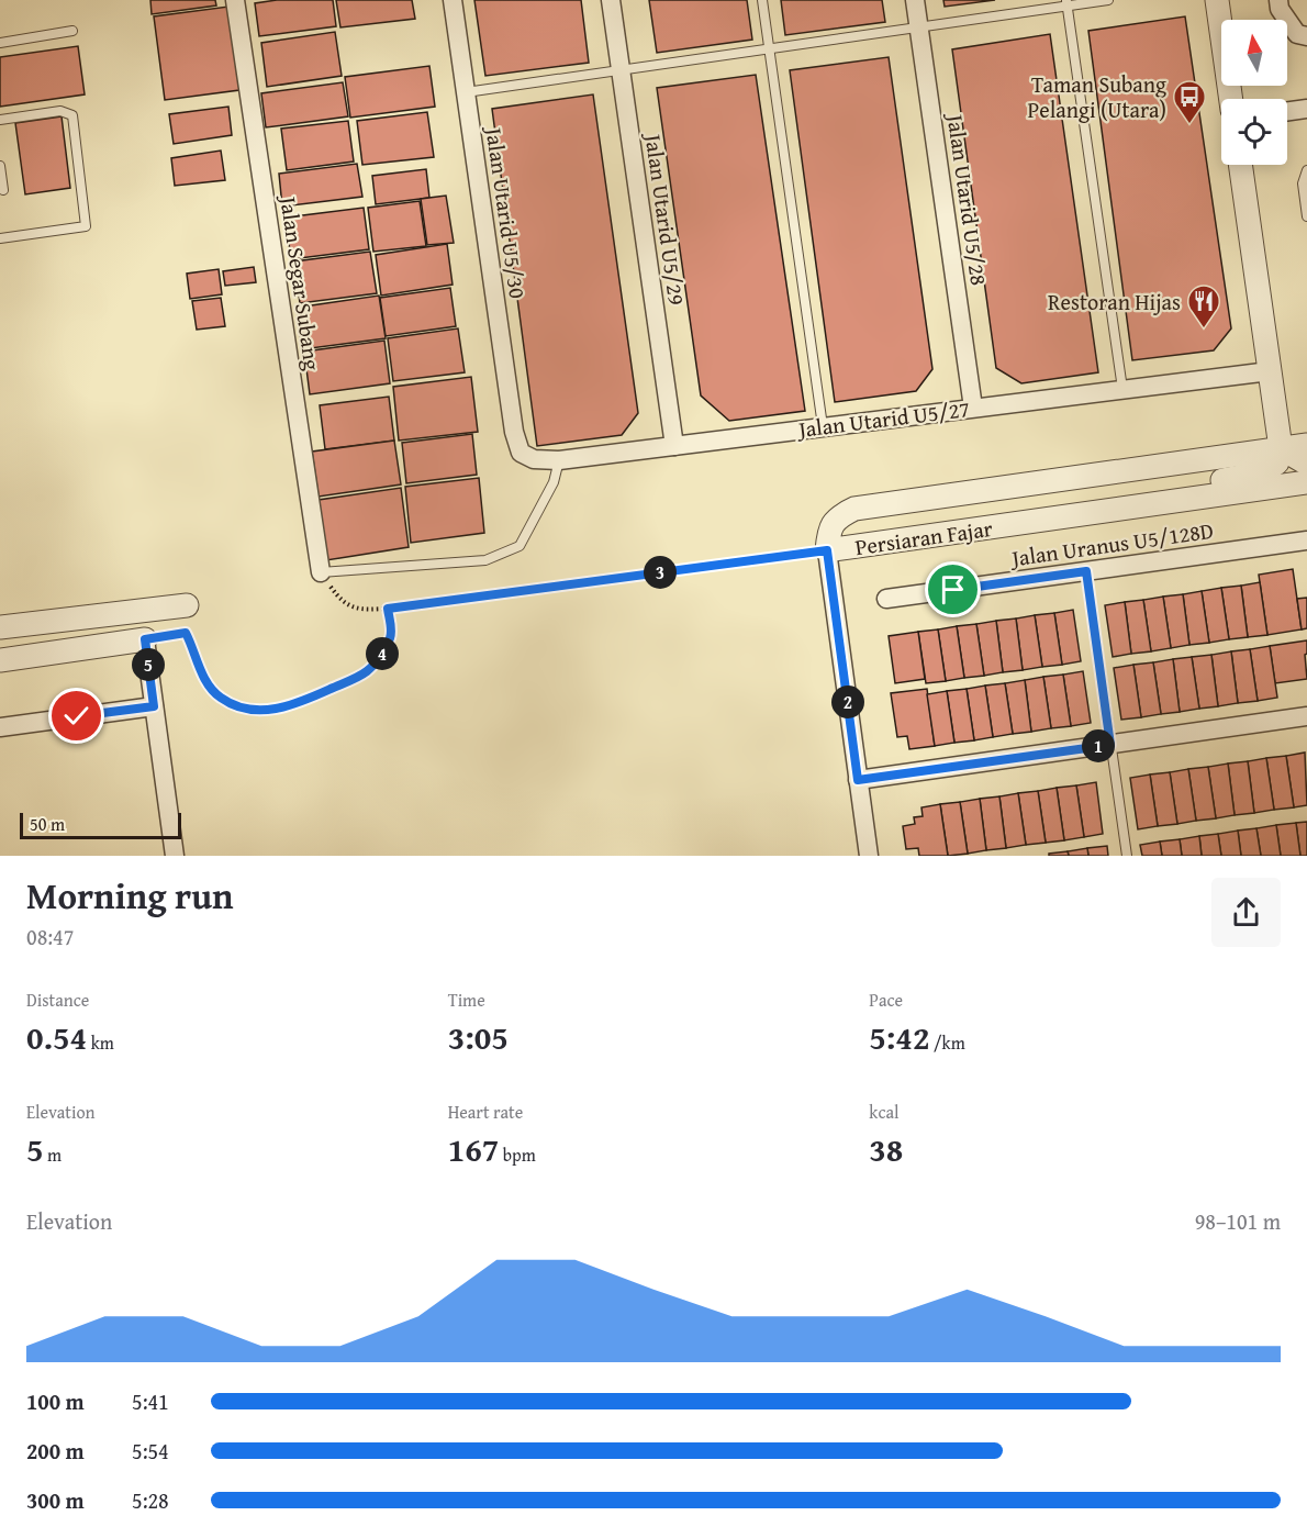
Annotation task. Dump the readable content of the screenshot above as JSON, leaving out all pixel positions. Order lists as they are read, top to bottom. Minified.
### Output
{"streets":{"street":["Jalan Utarid U5/28","Jalan Utarid U5/30","Jalan Utarid U5/29","Jalan Segar Subang","Jalan Utarid U5/27","Persiaran Fajar","Jalan Uranus U5/128D"]},"crossings":[["Jalan Utarid U5/28","Jalan Utarid U5/27"],["Jalan Utarid U5/30","Jalan Utarid U5/27"],["Jalan Utarid U5/29","Jalan Utarid U5/27"],["Jalan Segar Subang","Persiaran Fajar"]],"places":{"bus stop":["Taman Subang Pelangi (Utara)"],"restaurant":["Restoran Hijas"]},"scale_bar":"50 m","north":"top","page":{"pins":["3","4","5","2","1"],"scale":"50 m","heading":["Morning run","08:47"],"stats":[["Distance","0.54 km"],["Time","3:05"],["Pace","5:42 /km"],["Elevation","5 m"],["Heart rate","167 bpm"],["kcal","38"]],"chart":["Elevation","98–101 m"],"list":[{"name":"100 m","note":"5:41"},{"name":"200 m","note":"5:54"},{"name":"300 m","note":"5:28"}]}}
